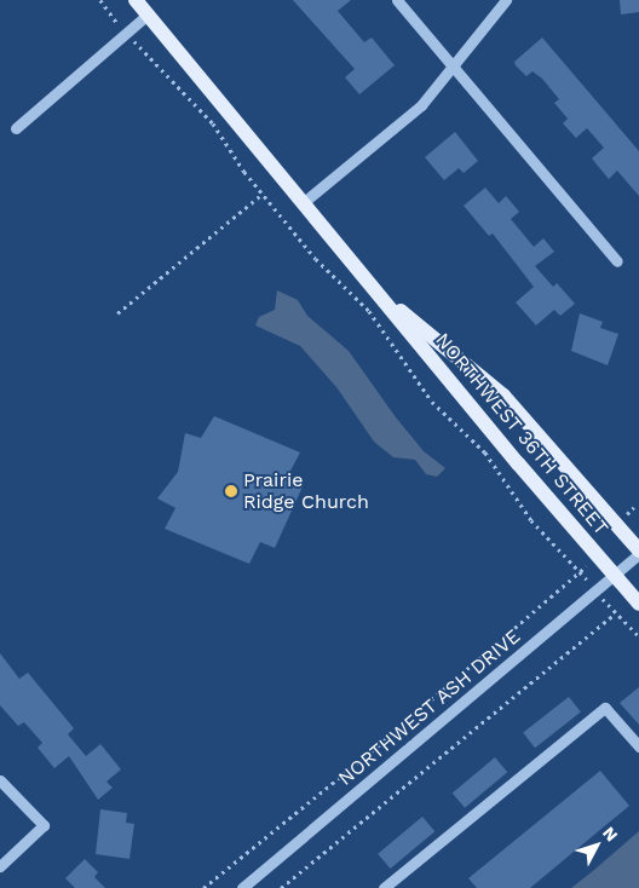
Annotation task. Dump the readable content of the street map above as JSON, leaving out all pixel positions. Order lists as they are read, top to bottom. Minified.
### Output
{"streets":{"main road":["NORTHWEST 36TH STREET"],"street":["NORTHWEST ASH DRIVE"]},"crossings":[["NORTHWEST 36TH STREET","NORTHWEST ASH DRIVE"]],"places":["Prairie Ridge Church"],"north":"top right"}
